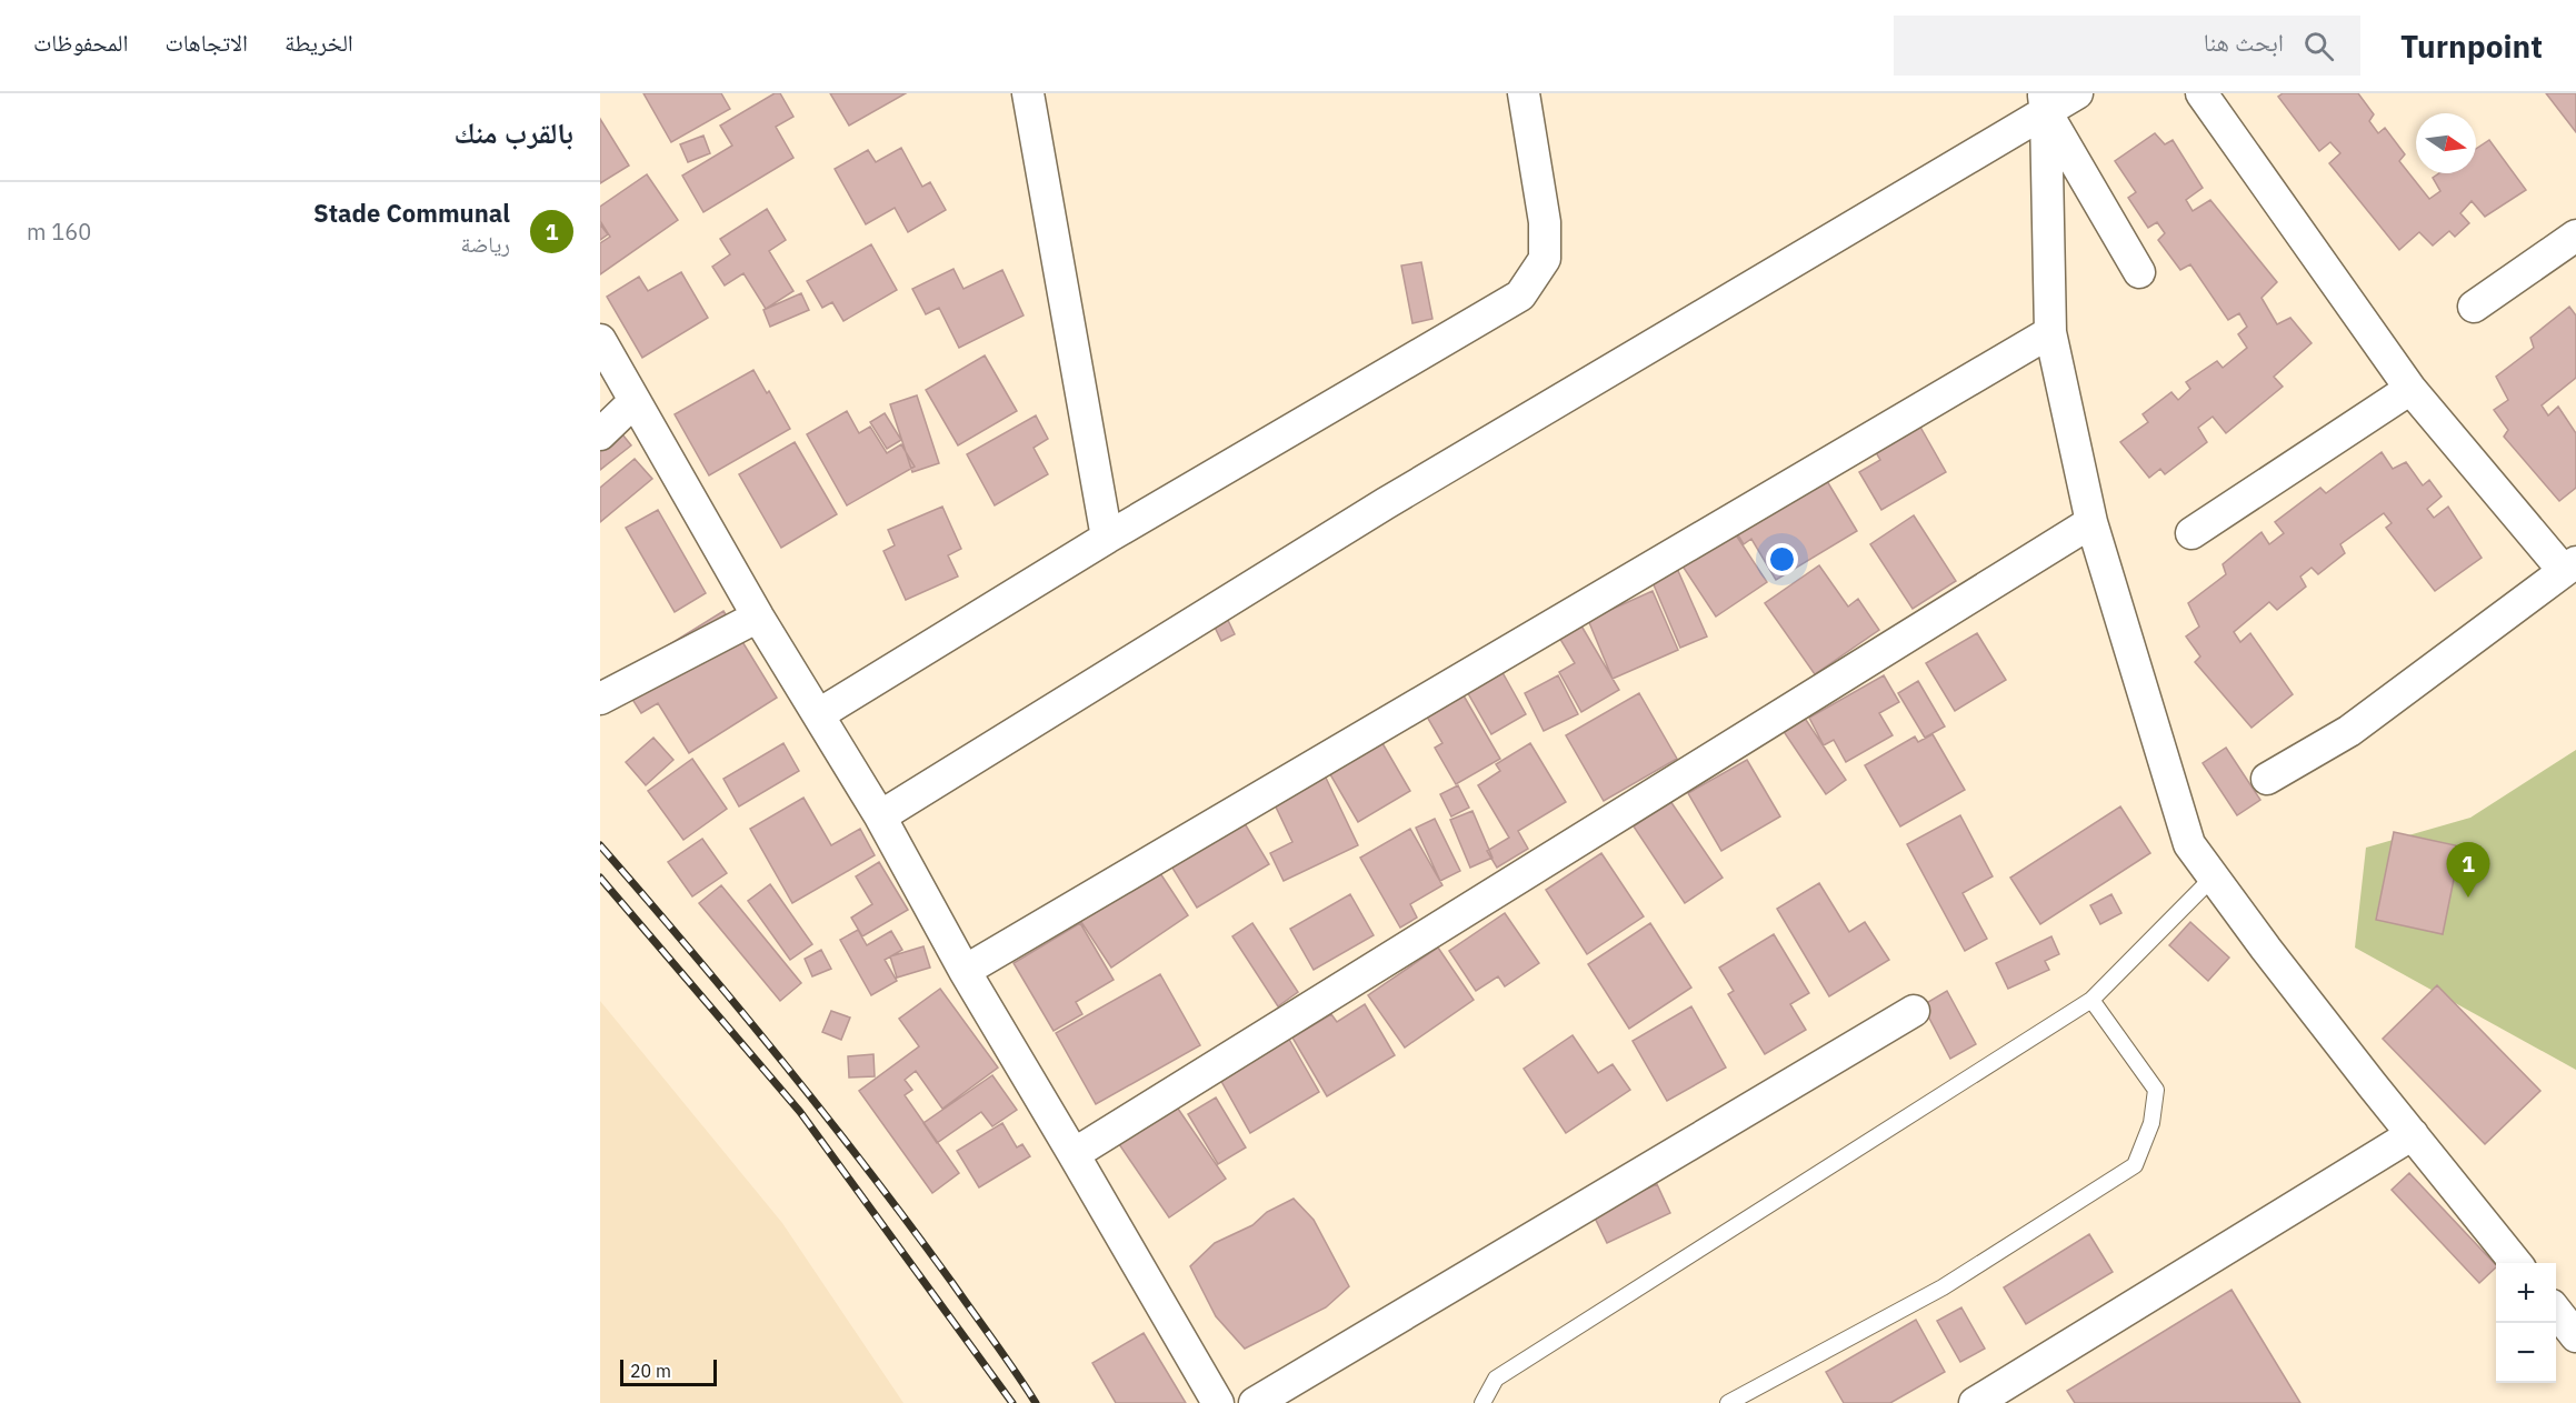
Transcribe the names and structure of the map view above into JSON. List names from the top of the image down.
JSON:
{
  "scale_bar": "20 m",
  "north": "right",
  "page": {
    "header": "Turnpoint",
    "search": "ابحث هنا",
    "nav": ["الخريطة", "الاتجاهات", "المحفوظات"],
    "heading": "بالقرب منك",
    "list": [
      {
        "mark": "1",
        "name": "Stade Communal",
        "note": "رياضة",
        "value": "160 m"
      }
    ],
    "pins": "1",
    "map_buttons": ["+", "−"],
    "scale": "20 m"
  }
}
